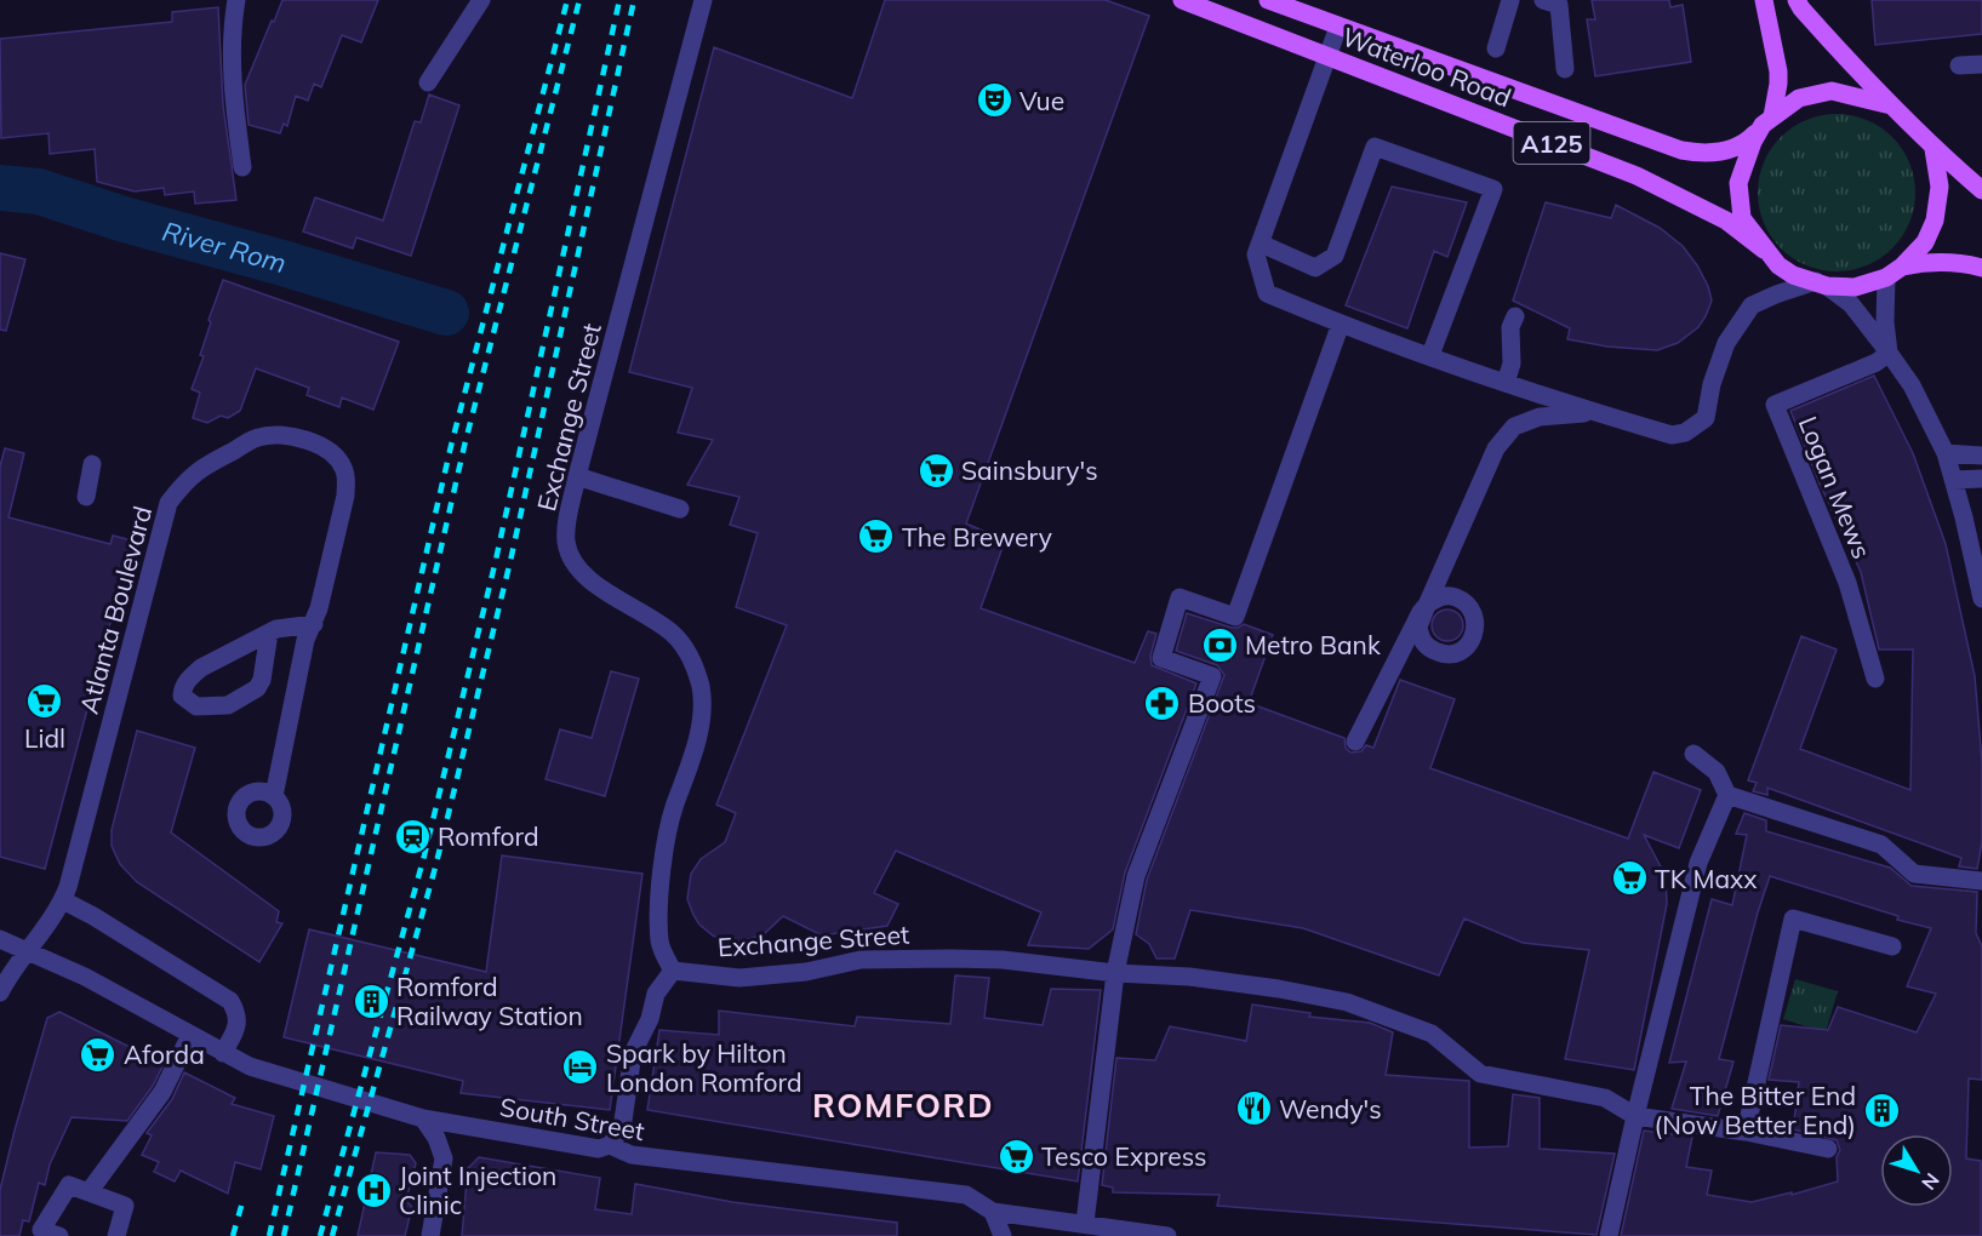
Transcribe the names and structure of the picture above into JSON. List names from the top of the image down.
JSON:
{
  "streets": {
    "main road": ["Waterloo Road", "A125"],
    "street": [
      "Exchange Street",
      "Logan Mews",
      "Atlanta Boulevard",
      "South Street"
    ]
  },
  "crossings": [
    ["Atlanta Boulevard", "South Street"]
  ],
  "districts": ["ROMFORD"],
  "water": ["River Rom"],
  "places": {
    "theatre": ["Vue"],
    "supermarket": [
      "Sainsbury's",
      "The Brewery",
      "Lidl",
      "TK Maxx",
      "Aforda",
      "Tesco Express"
    ],
    "bank": ["Metro Bank"],
    "pharmacy": ["Boots"],
    "station": ["Romford"],
    "building": ["Romford Railway Station", "The Bitter End (Now Better End)"],
    "hotel": ["Spark by Hilton London Romford"],
    "restaurant": ["Wendy's"],
    "hospital": ["Joint Injection Clinic"]
  },
  "north": "bottom right"
}
